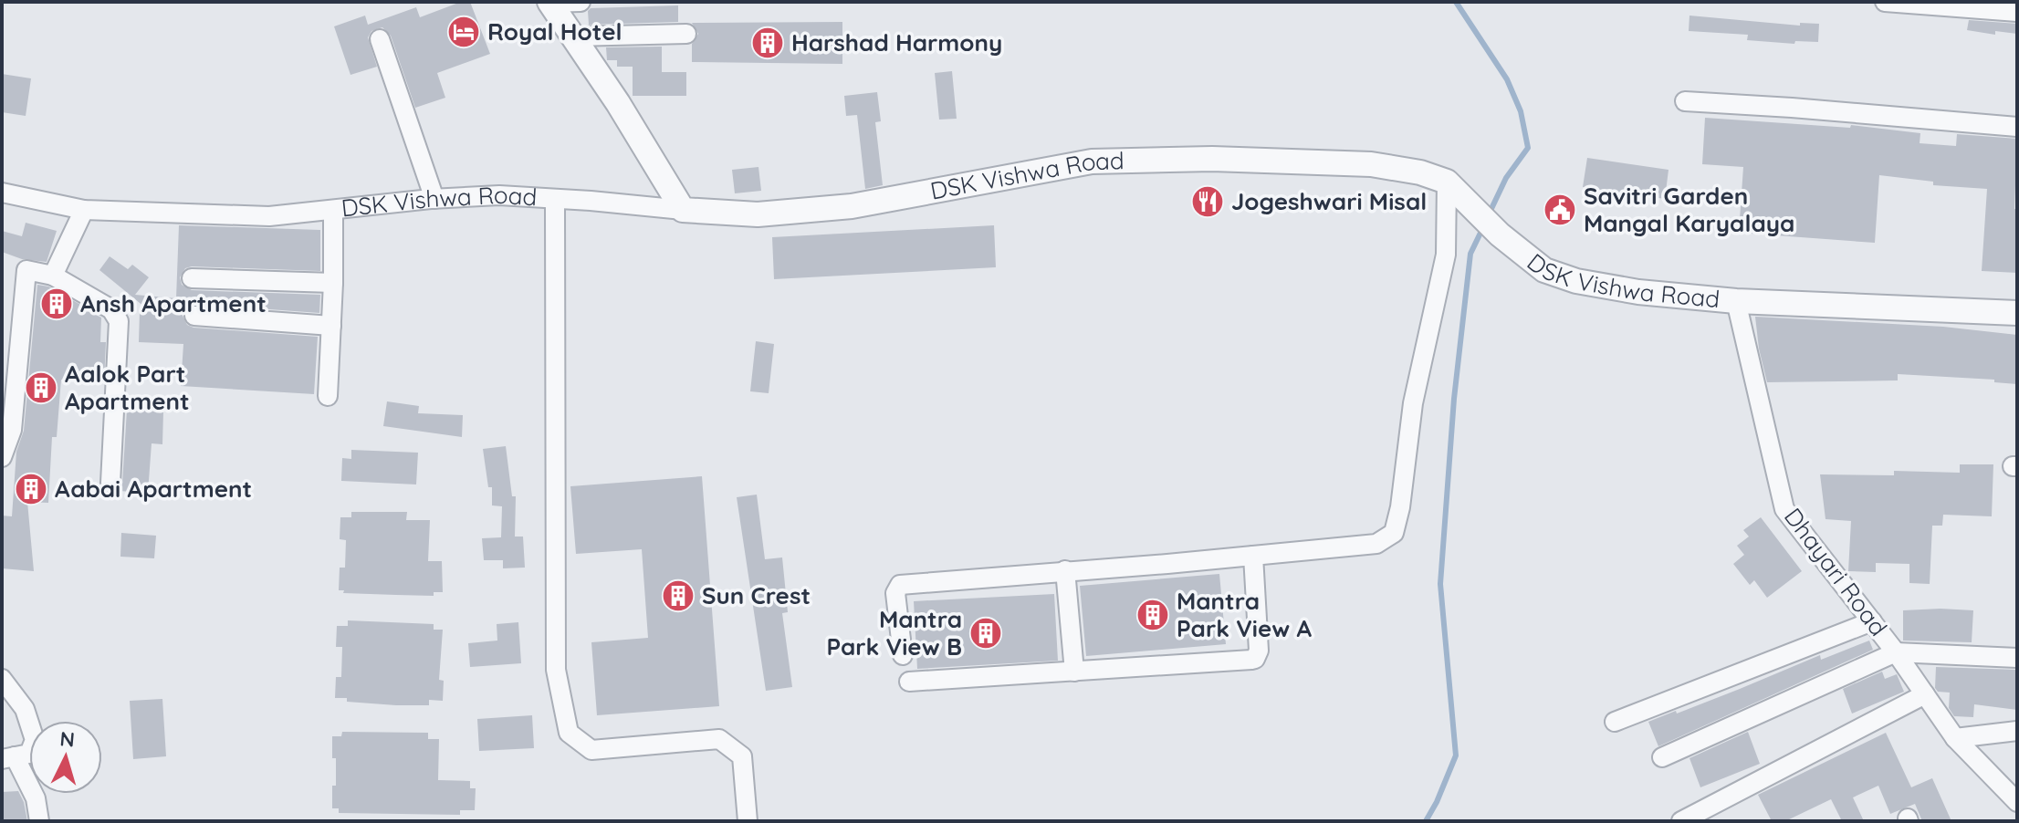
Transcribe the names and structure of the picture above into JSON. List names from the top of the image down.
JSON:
{
  "streets": {
    "street": ["DSK Vishwa Road", "Dhayari Road"]
  },
  "crossings": [
    ["DSK Vishwa Road", "Dhayari Road"]
  ],
  "places": {
    "hotel": ["Royal Hotel"],
    "building": [
      "Harshad Harmony",
      "Ansh Apartment",
      "Aalok Part Apartment",
      "Aabai Apartment",
      "Sun Crest",
      "Mantra Park View A",
      "Mantra Park View B"
    ],
    "restaurant": ["Jogeshwari Misal"],
    "public building": ["Savitri Garden Mangal Karyalaya"]
  },
  "north": "top"
}
